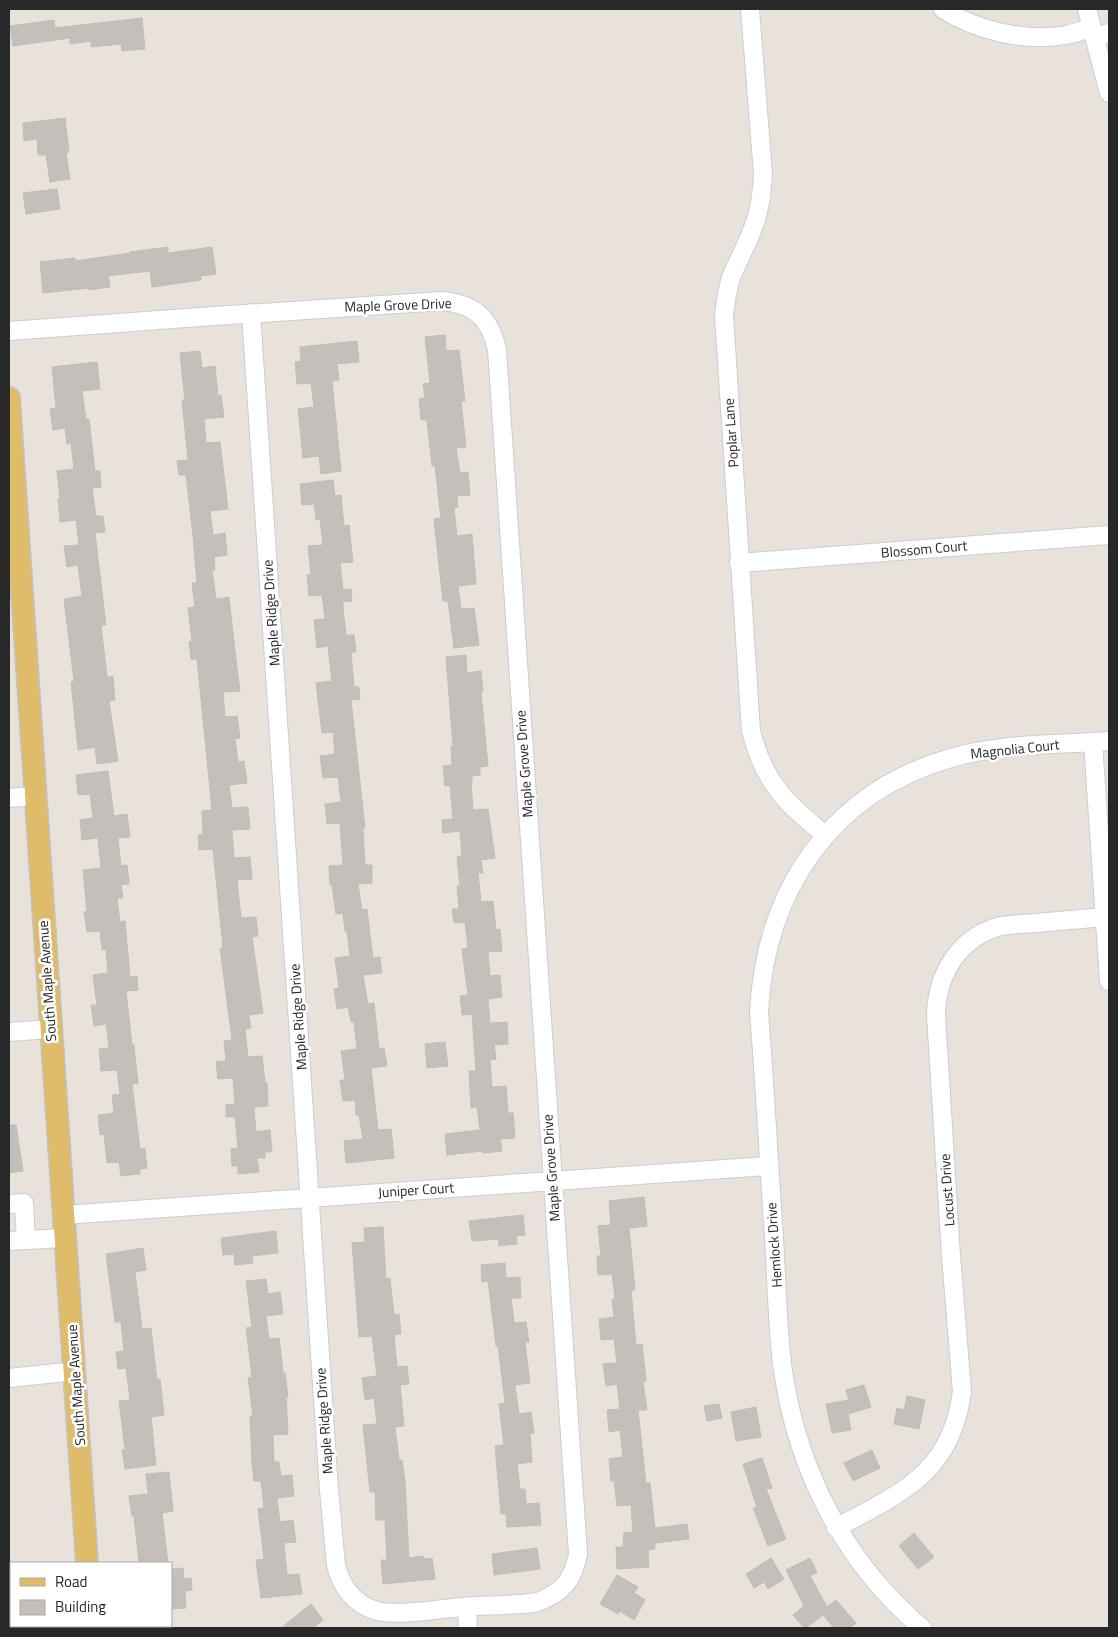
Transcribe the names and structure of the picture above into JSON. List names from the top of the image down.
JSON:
{
  "streets": {
    "main road": ["South Maple Avenue"],
    "street": [
      "Maple Grove Drive",
      "Poplar Lane",
      "Blossom Court",
      "Maple Ridge Drive",
      "Magnolia Court",
      "Juniper Court",
      "Locust Drive",
      "Hemlock Drive"
    ]
  },
  "crossings": [
    ["Maple Grove Drive", "Maple Ridge Drive"],
    ["Maple Grove Drive", "Juniper Court"],
    ["Poplar Lane", "Blossom Court"],
    ["Poplar Lane", "Magnolia Court"],
    ["Poplar Lane", "Hemlock Drive"],
    ["Maple Ridge Drive", "Juniper Court"],
    ["Magnolia Court", "Hemlock Drive"],
    ["South Maple Avenue", "Juniper Court"],
    ["Juniper Court", "Hemlock Drive"],
    ["Locust Drive", "Hemlock Drive"]
  ],
  "legend": ["Road", "Building"]
}
